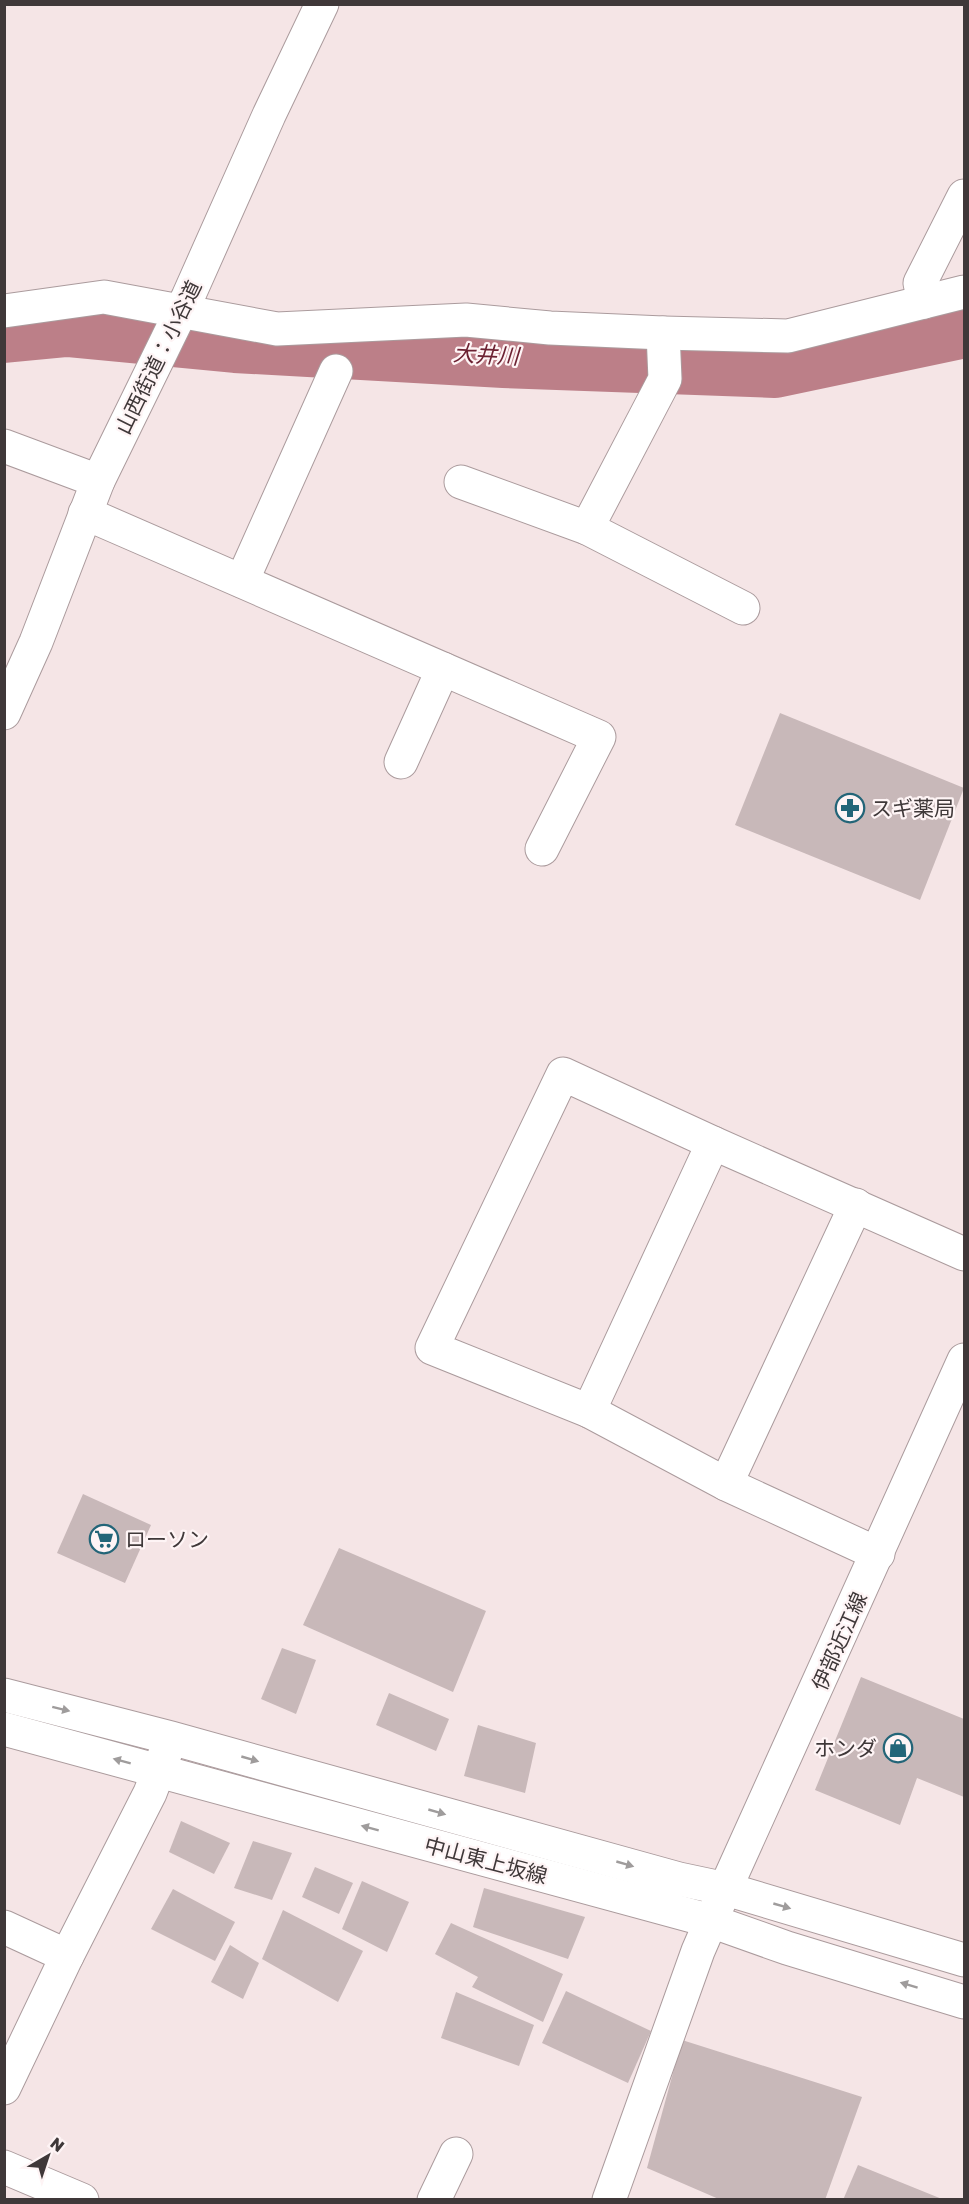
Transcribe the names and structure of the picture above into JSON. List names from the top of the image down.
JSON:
{
  "streets": {
    "street": ["山西街道：小谷道", "伊部近江線", "中山東上坂線"]
  },
  "crossings": [
    ["伊部近江線", "中山東上坂線"]
  ],
  "water": ["大井川"],
  "places": {
    "pharmacy": ["スギ薬局"],
    "supermarket": ["ローソン"],
    "shop": ["ホンダ"]
  },
  "north": "top right"
}
